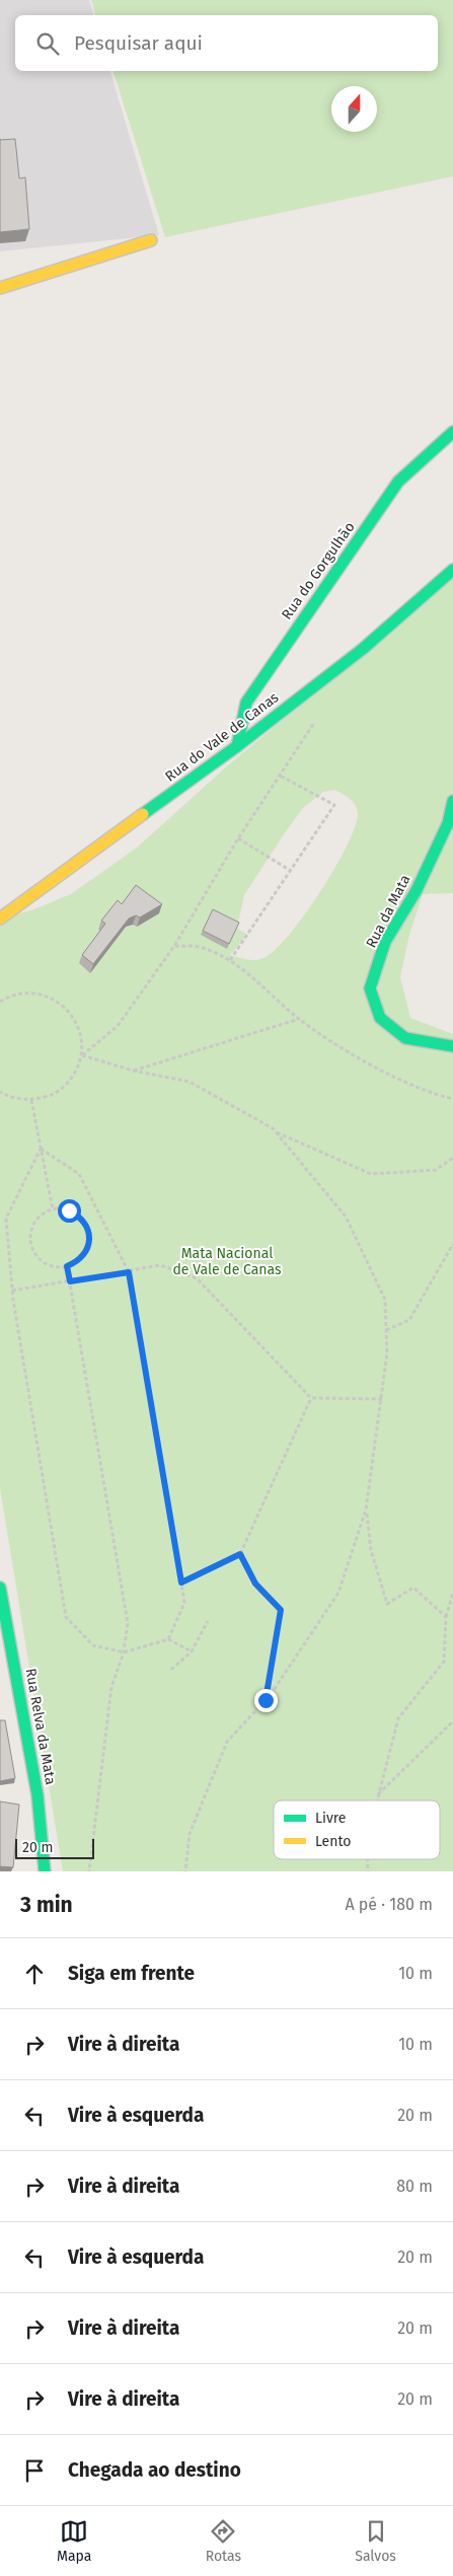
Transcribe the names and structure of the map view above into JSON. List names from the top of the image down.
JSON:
{
  "streets": {
    "street": [
      "Rua do Gorgulhão",
      "Rua do Vale de Canas",
      "Rua da Mata",
      "Rua Relva da Mata"
    ]
  },
  "crossings": [
    ["Rua do Gorgulhão", "Rua do Vale de Canas"]
  ],
  "parks": ["Mata Nacional de Vale de Canas"],
  "legend": ["Livre", "Lento"],
  "scale_bar": "20 m",
  "north": "top",
  "page": {
    "search": "Pesquisar aqui",
    "scale": "20 m",
    "heading": ["3 min", "A pé · 180 m"],
    "list": [
      ["Siga em frente", "10 m"],
      ["Vire à direita", "10 m"],
      ["Vire à esquerda", "20 m"],
      ["Vire à direita", "80 m"],
      ["Vire à esquerda", "20 m"],
      ["Vire à direita", "20 m"],
      ["Vire à direita", "20 m"],
      "Chegada ao destino"
    ],
    "nav": ["Mapa", "Rotas", "Salvos"]
  }
}
